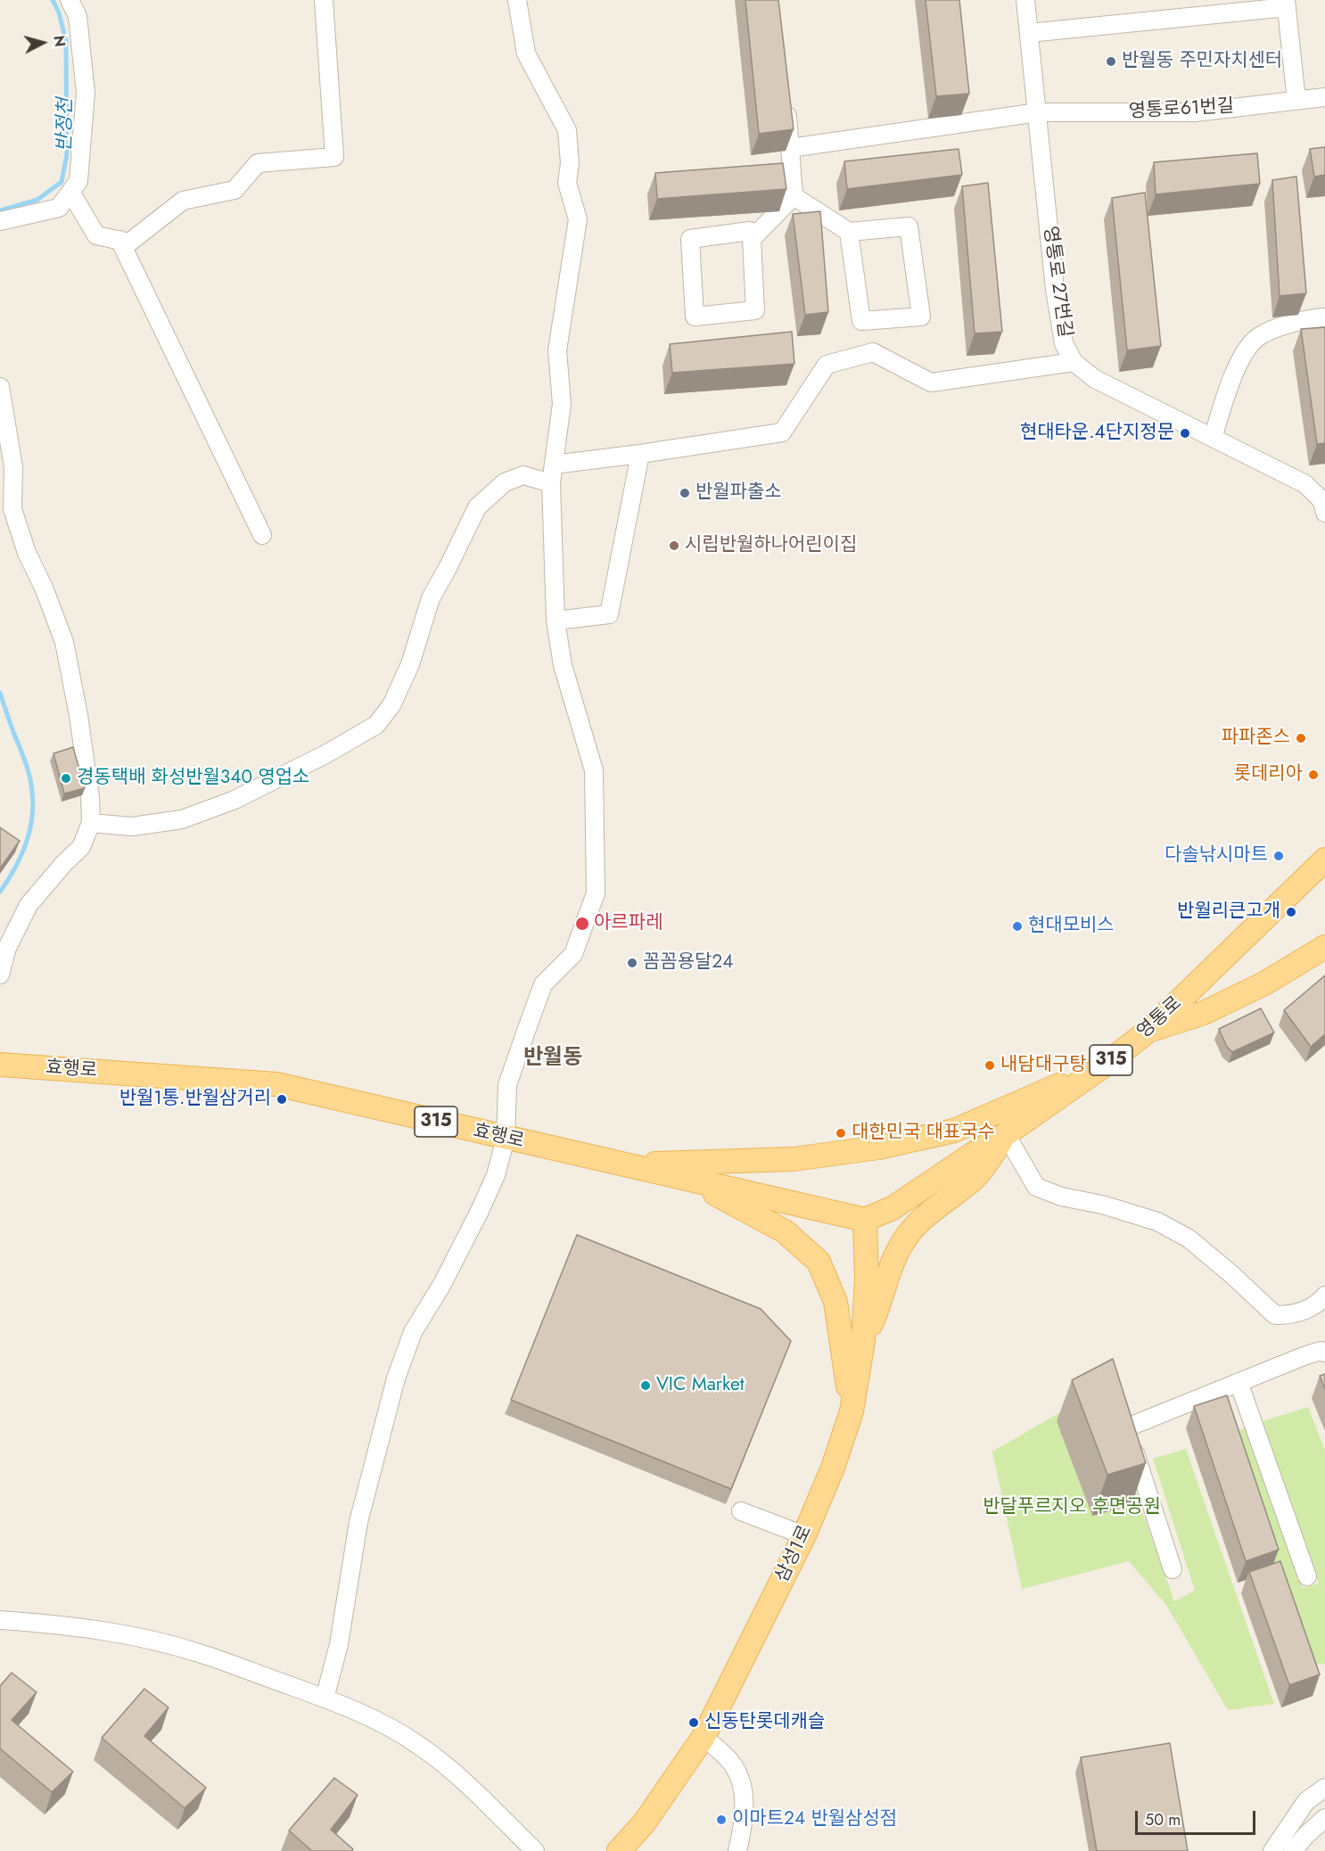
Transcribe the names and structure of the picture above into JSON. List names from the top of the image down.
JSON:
{
  "streets": {
    "main road": [
      "영통로",
      "315",
      "효행로",
      "삼성1로"
    ],
    "street": ["영통로61번길", "영통로 27번길"]
  },
  "crossings": [
    ["영통로61번길", "영통로 27번길"],
    ["영통로", "315"],
    ["영통로", "효행로"],
    ["영통로", "삼성1로"],
    ["315", "효행로"],
    ["효행로", "삼성1로"]
  ],
  "districts": ["반월동"],
  "water": ["반정천"],
  "parks": ["반달푸르지오 후면공원"],
  "places": [
    "반월동 주민자치센터",
    "현대타운.4단지정문",
    "반월파출소",
    "시립반월하나어린이집",
    "파파존스",
    "롯데리아",
    "경동택배 화성반월340 영업소",
    "다솔낚시마트",
    "반월리큰고개",
    "아르파레",
    "현대모비스",
    "꼼꼼용달24",
    "내담대구탕",
    "반월1통.반월삼거리",
    "대한민국 대표국수",
    "VIC Market",
    "신동탄롯데캐슬",
    "이마트24 반월삼성점"
  ],
  "scale_bar": "50 m",
  "north": "right"
}
